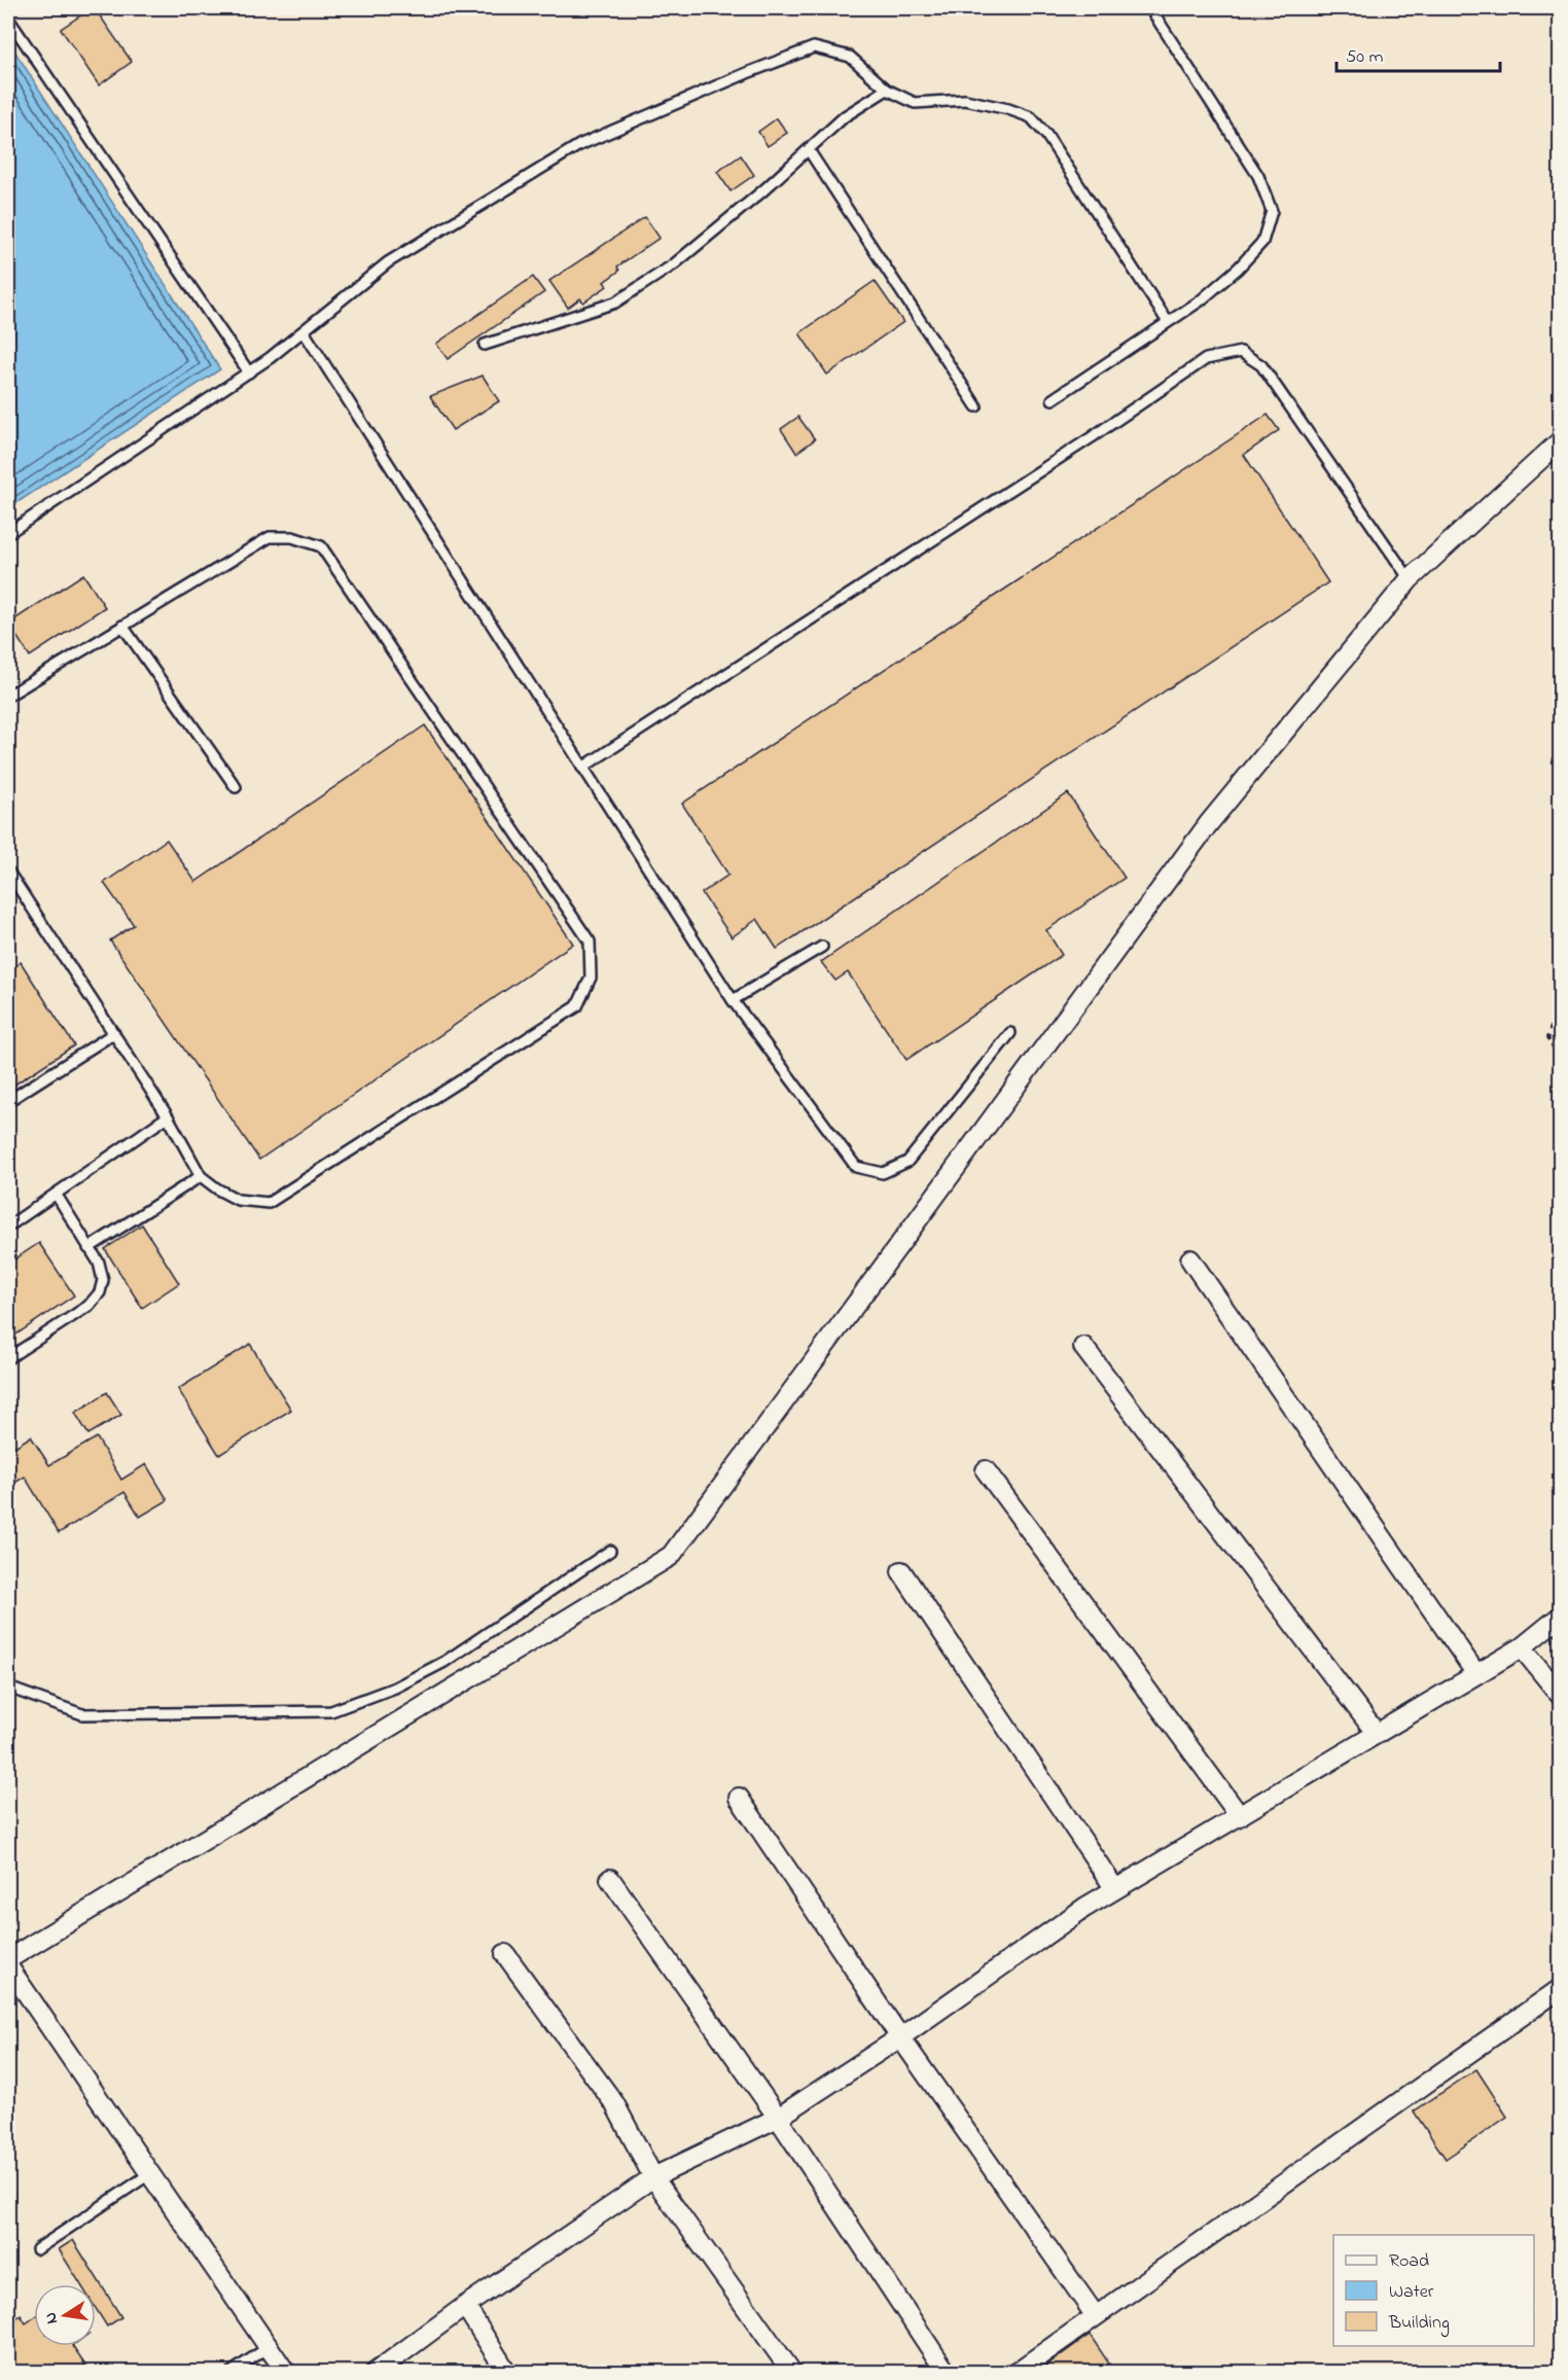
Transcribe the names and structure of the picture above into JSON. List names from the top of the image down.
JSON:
{
  "legend": ["Road", "Water", "Building"],
  "scale_bar": "50 m",
  "north": "left"
}
